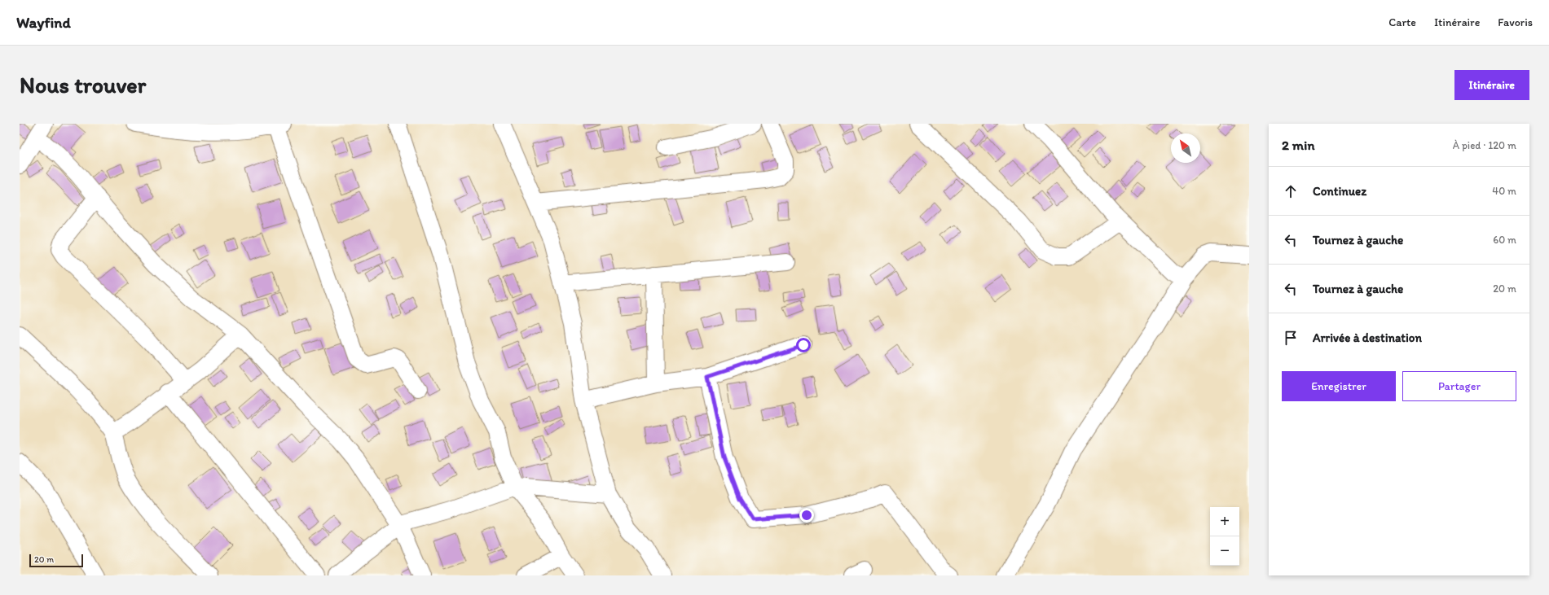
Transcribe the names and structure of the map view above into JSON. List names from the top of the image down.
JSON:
{
  "scale_bar": "20 m",
  "north": "top left",
  "page": {
    "header": "Wayfind",
    "nav": ["Carte", "Itinéraire", "Favoris"],
    "buttons": [
      "Itinéraire",
      ["Enregistrer", "Partager"]
    ],
    "title": "Nous trouver",
    "heading": ["2 min", "À pied · 120 m"],
    "list": [
      ["Continuez", "40 m"],
      ["Tournez à gauche", "60 m"],
      ["Tournez à gauche", "20 m"],
      "Arrivée à destination"
    ],
    "map_buttons": ["+", "−"],
    "scale": "20 m"
  }
}
